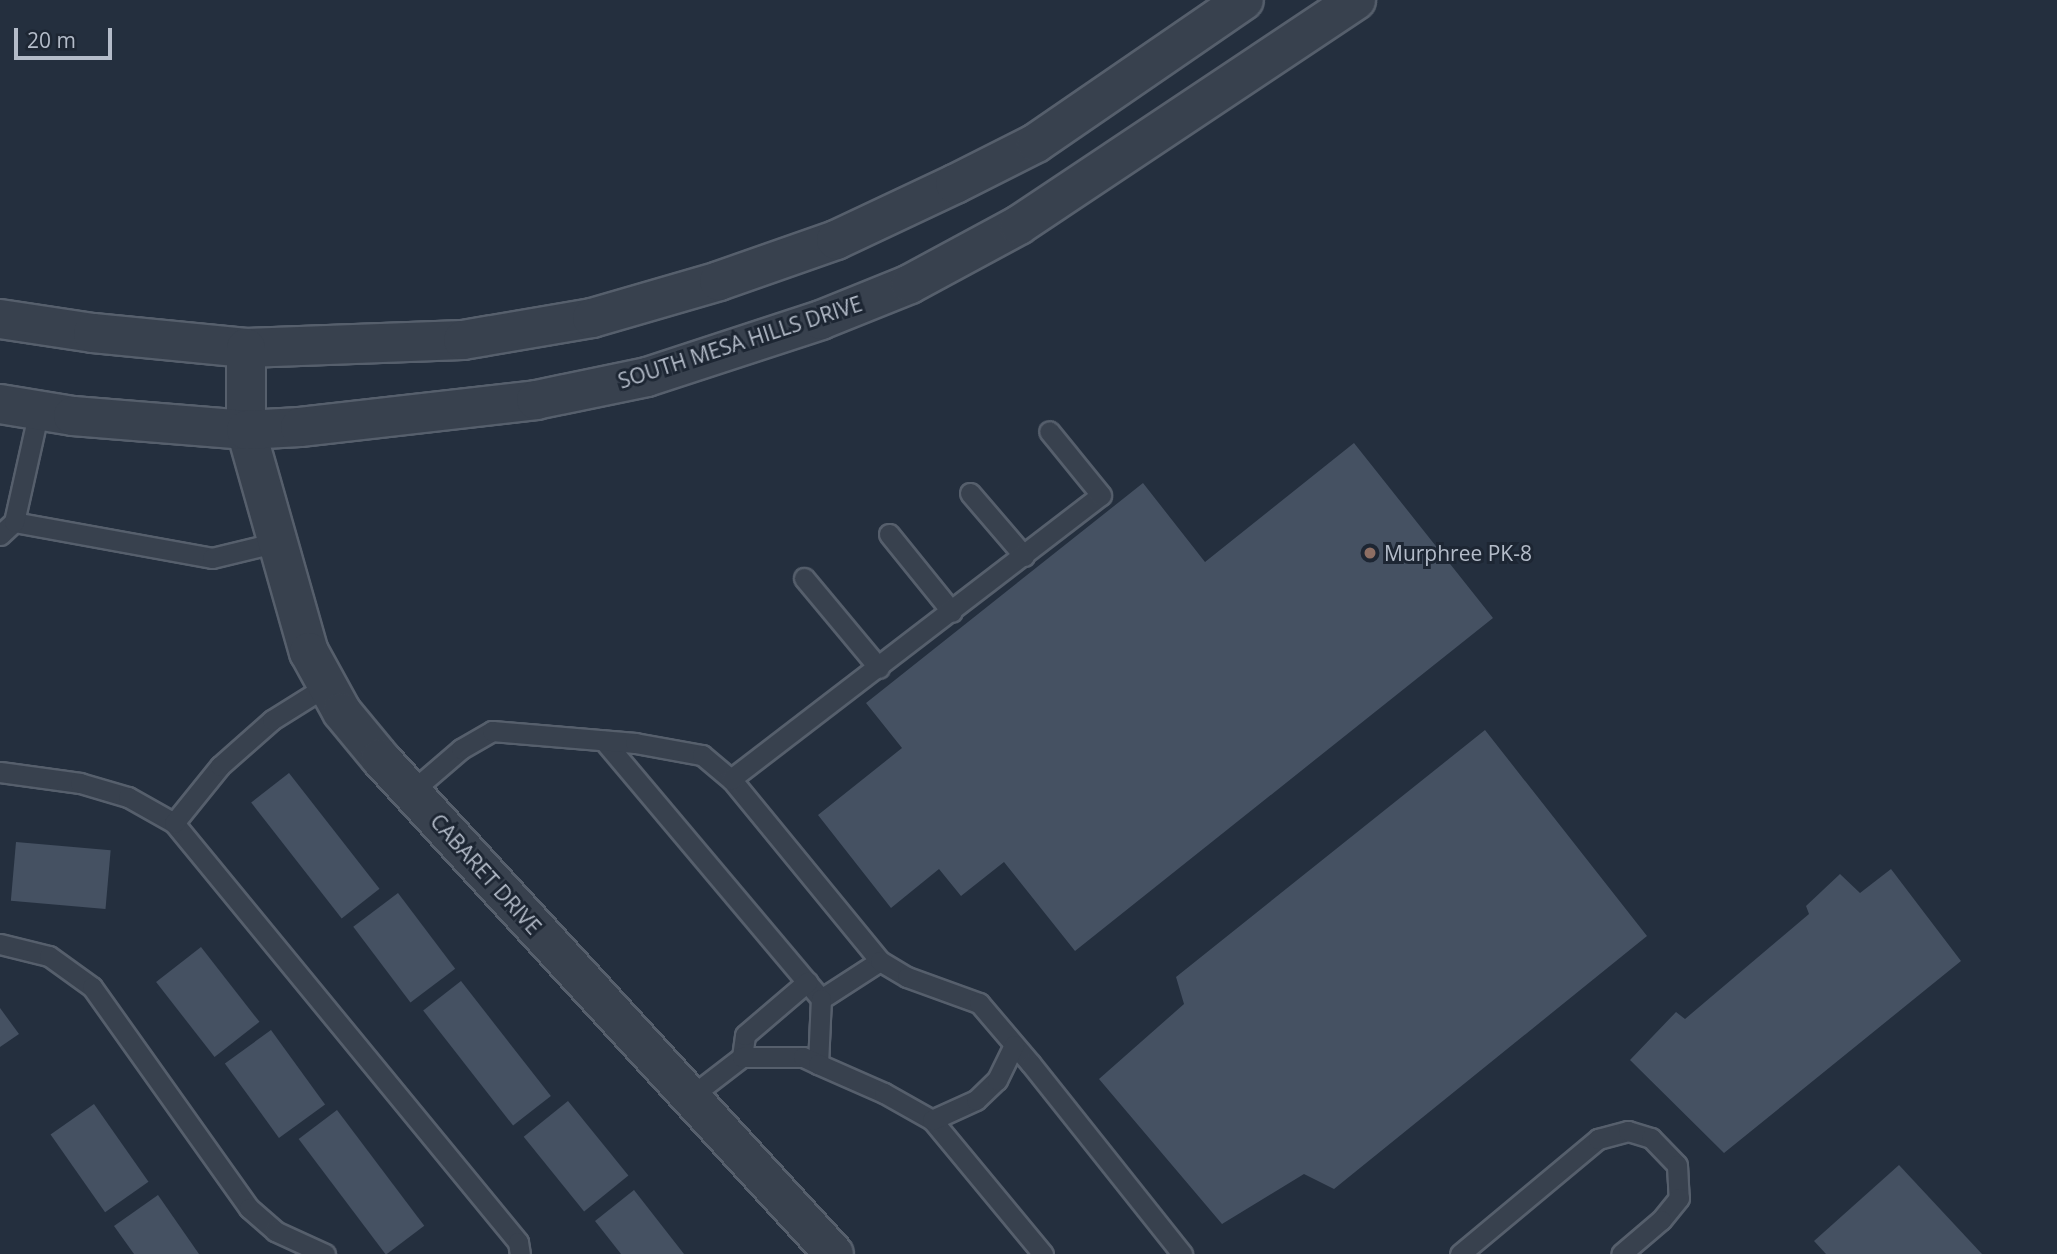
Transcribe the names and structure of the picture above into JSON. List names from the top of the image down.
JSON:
{
  "streets": {
    "street": ["SOUTH MESA HILLS DRIVE", "CABARET DRIVE"]
  },
  "crossings": [
    ["SOUTH MESA HILLS DRIVE", "CABARET DRIVE"]
  ],
  "places": ["Murphree PK-8"],
  "scale_bar": "20 m"
}
